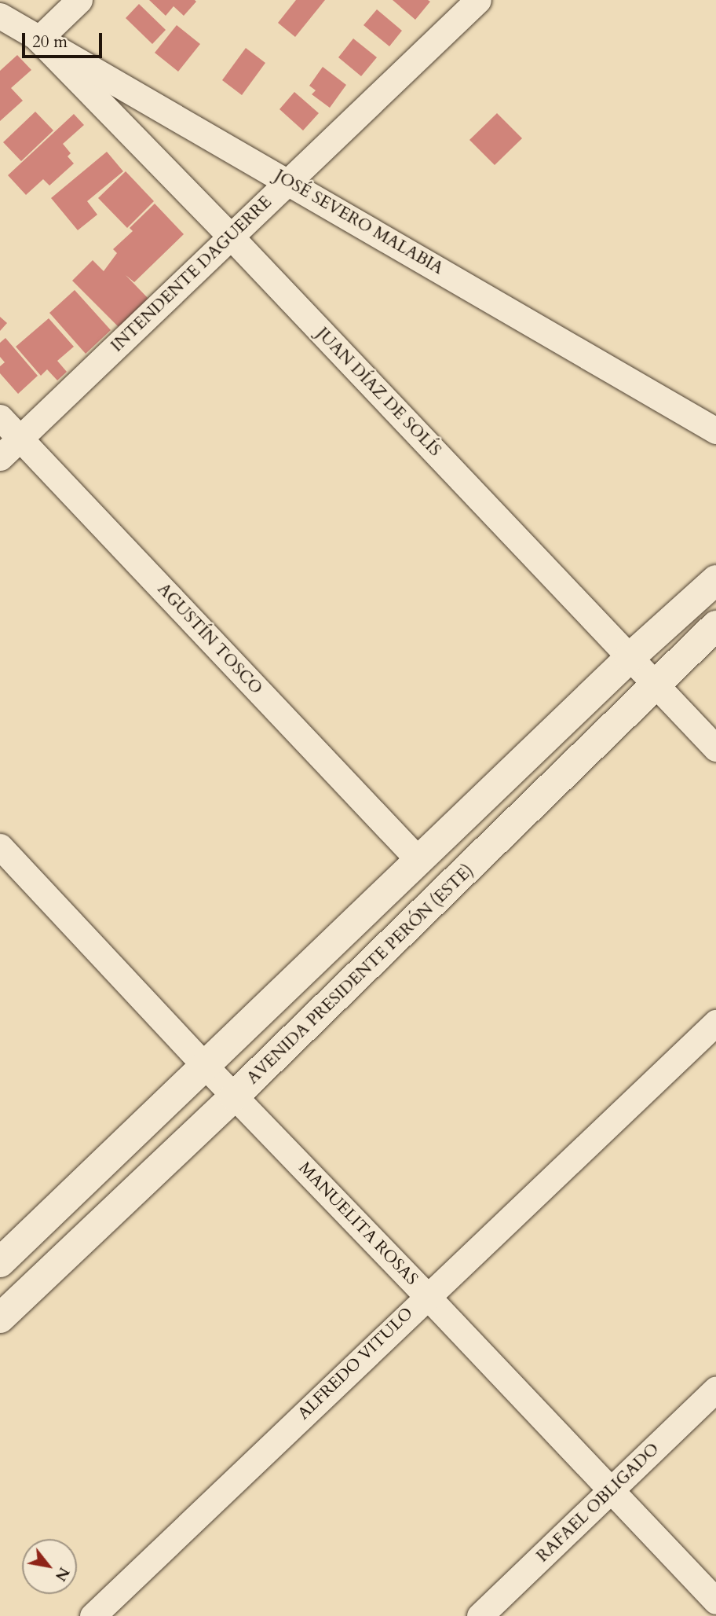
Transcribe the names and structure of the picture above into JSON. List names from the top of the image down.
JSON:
{
  "streets": {
    "main road": ["AVENIDA PRESIDENTE PERÓN (ESTE)"],
    "street": [
      "JOSÉ SEVERO MALABIA",
      "INTENDENTE DAGUERRE",
      "JUAN DÍAZ DE SOLÍS",
      "AGUSTÍN TOSCO",
      "MANUELITA ROSAS",
      "ALFREDO VITULO",
      "RAFAEL OBLIGADO"
    ]
  },
  "crossings": [
    ["JOSÉ SEVERO MALABIA", "INTENDENTE DAGUERRE"],
    ["JOSÉ SEVERO MALABIA", "JUAN DÍAZ DE SOLÍS"],
    ["INTENDENTE DAGUERRE", "JUAN DÍAZ DE SOLÍS"],
    ["INTENDENTE DAGUERRE", "AGUSTÍN TOSCO"],
    ["JUAN DÍAZ DE SOLÍS", "AVENIDA PRESIDENTE PERÓN (ESTE)"],
    ["AVENIDA PRESIDENTE PERÓN (ESTE)", "MANUELITA ROSAS"],
    ["MANUELITA ROSAS", "ALFREDO VITULO"],
    ["MANUELITA ROSAS", "RAFAEL OBLIGADO"]
  ],
  "scale_bar": "20 m",
  "north": "bottom right"
}
